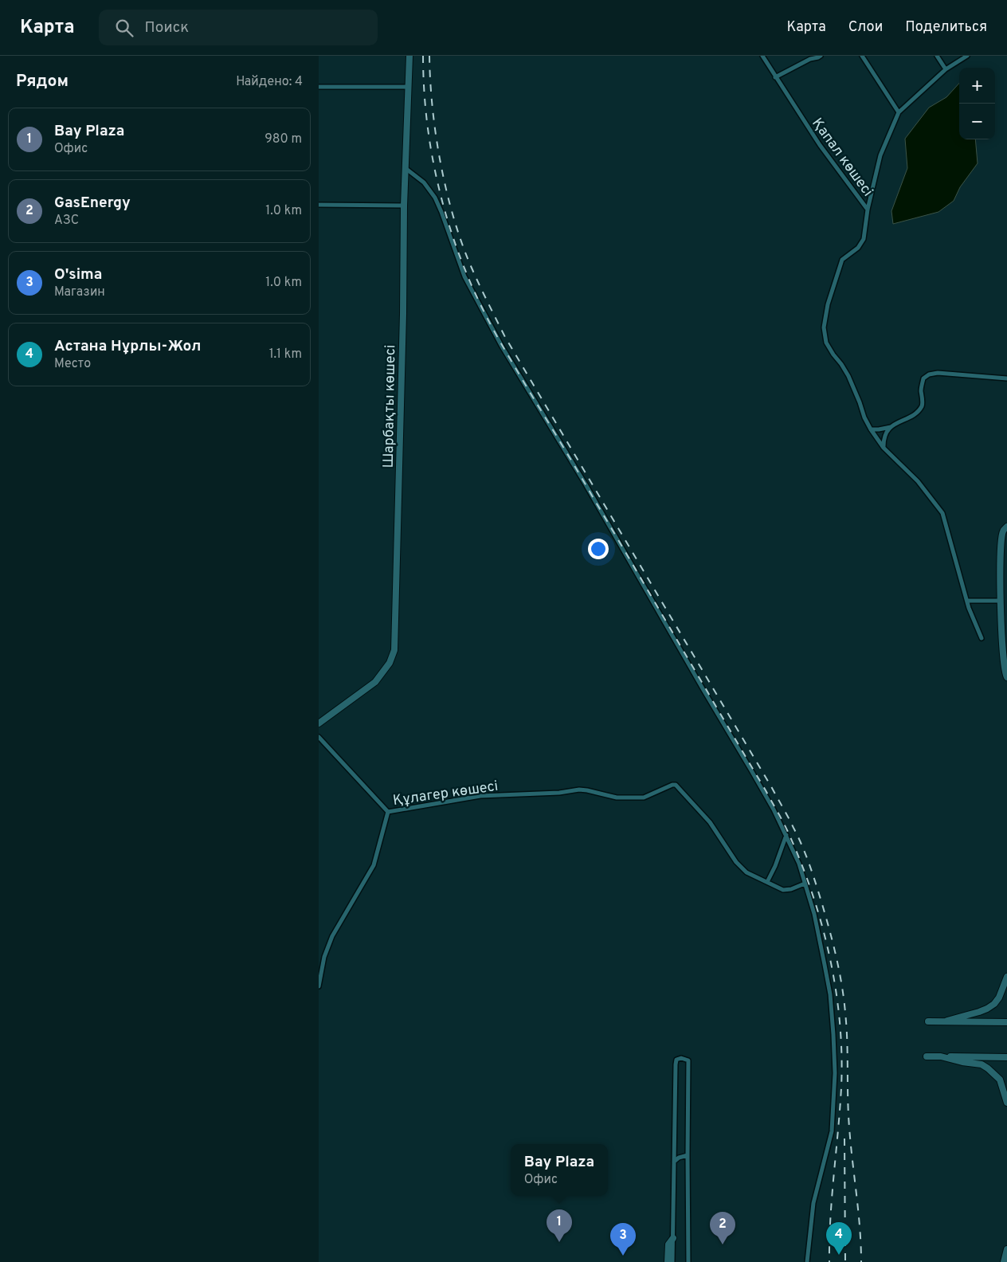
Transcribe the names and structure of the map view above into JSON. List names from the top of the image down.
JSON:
{
  "streets": {
    "street": ["Қапал көшесі", "Шарбақты көшесі", "Құлагер көшесі"]
  },
  "page": {
    "header": "Карта",
    "search": "Поиск",
    "nav": ["Карта", "Слои", "Поделиться"],
    "heading": ["Рядом", "Найдено: 4"],
    "map_buttons": ["+", "−"],
    "list": [
      {
        "mark": "1",
        "name": "Bay Plaza",
        "note": "Офис",
        "value": "980 m"
      },
      {
        "mark": "2",
        "name": "GasEnergy",
        "note": "АЗС",
        "value": "1.0 km"
      },
      {
        "mark": "3",
        "name": "O'sima",
        "note": "Магазин",
        "value": "1.0 km"
      },
      {
        "mark": "4",
        "name": "Астана Нұрлы-Жол",
        "note": "Место",
        "value": "1.1 km"
      }
    ],
    "popup": ["Bay Plaza", "Офис"],
    "pins": [
      "1",
      "2",
      "4",
      "3"
    ]
  }
}
